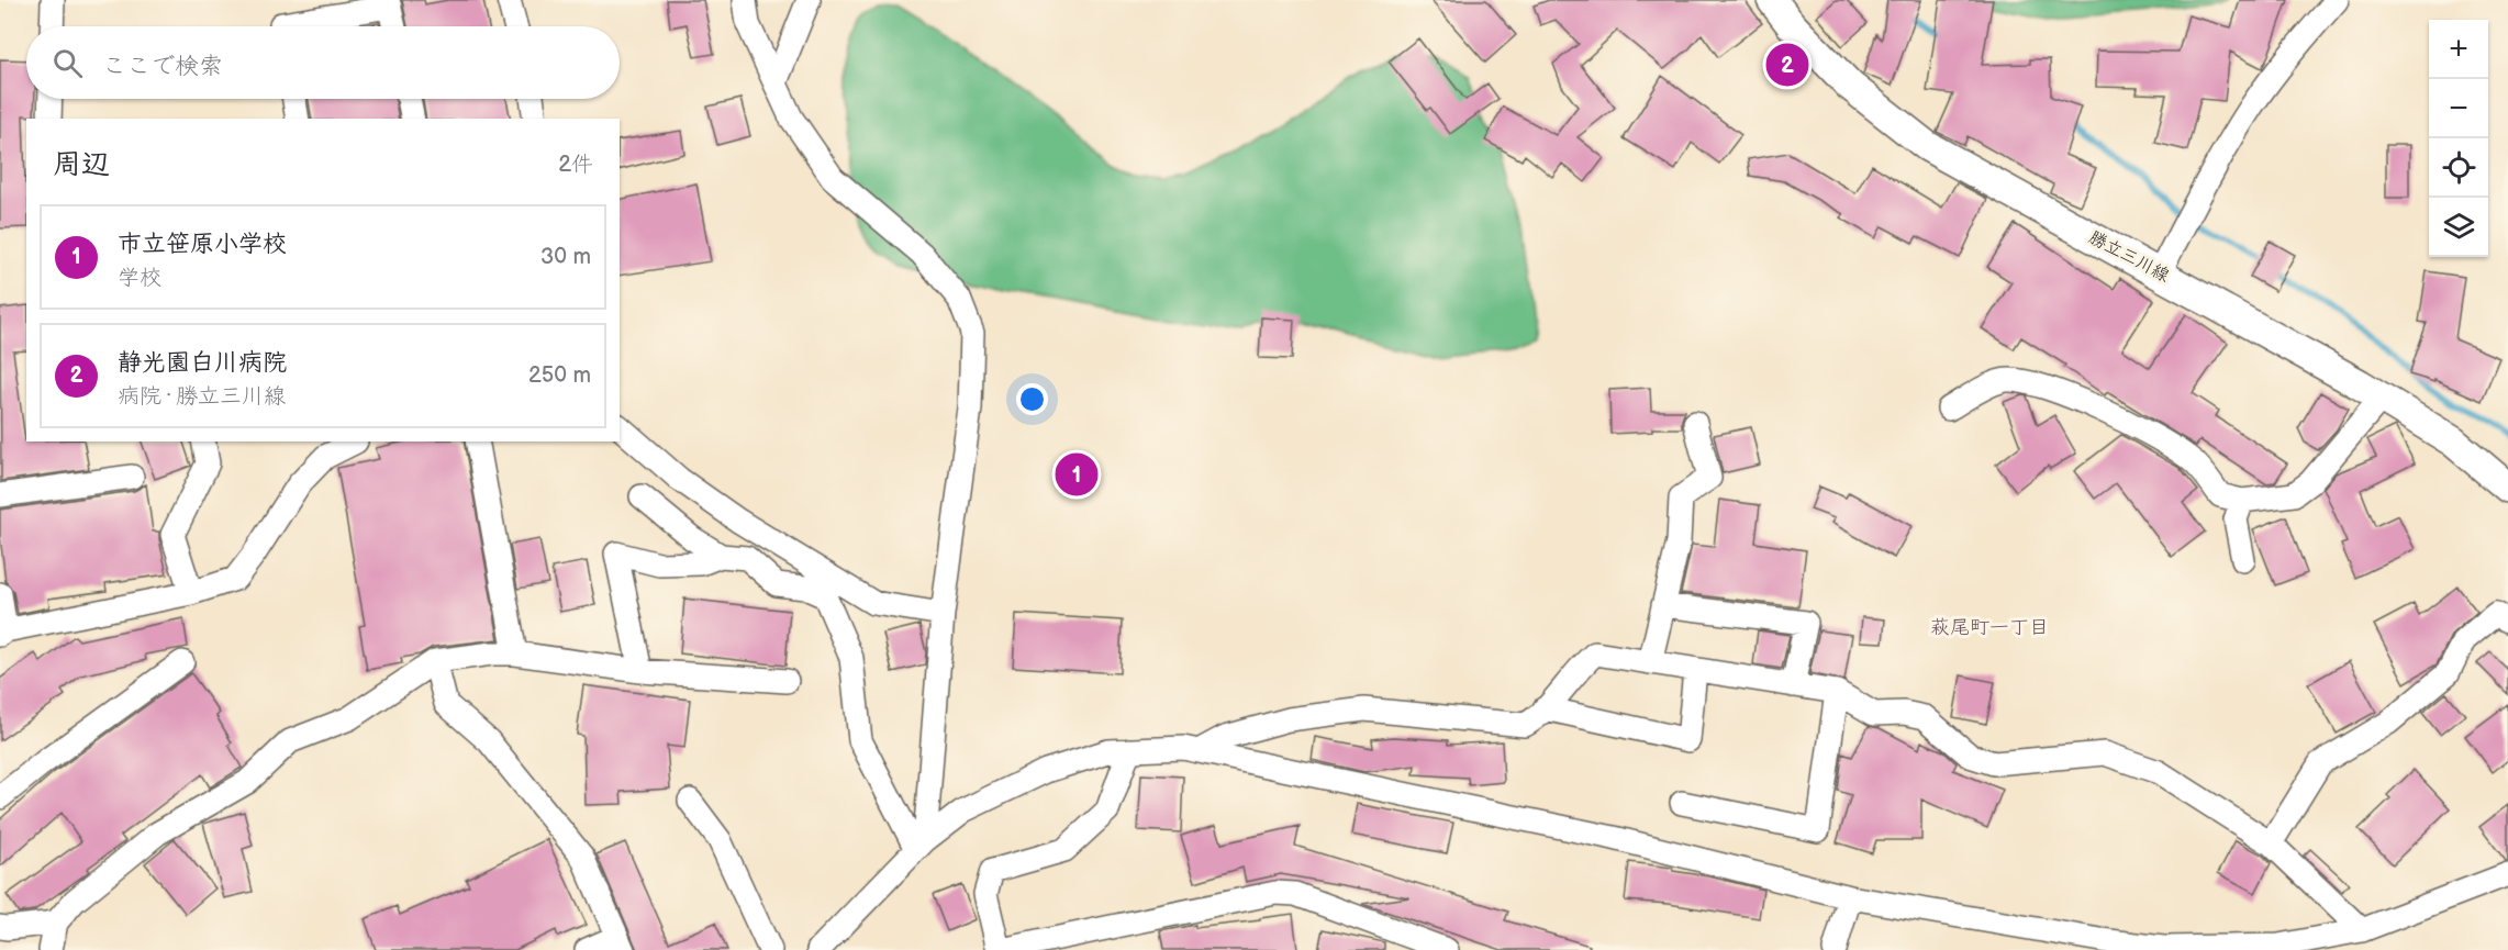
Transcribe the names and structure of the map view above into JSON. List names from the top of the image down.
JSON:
{
  "streets": {
    "main road": ["勝立三川線"]
  },
  "districts": ["萩尾町一丁目"],
  "page": {
    "map_buttons": ["+", "−"],
    "search": "ここで検索",
    "pins": ["2", "1"],
    "heading": ["周辺", "2件"],
    "list": [
      {
        "mark": "1",
        "name": "市立笹原小学校",
        "note": "学校",
        "value": "30 m"
      },
      {
        "mark": "2",
        "name": "静光園白川病院",
        "note": "病院 · 勝立三川線",
        "value": "250 m"
      }
    ]
  }
}
